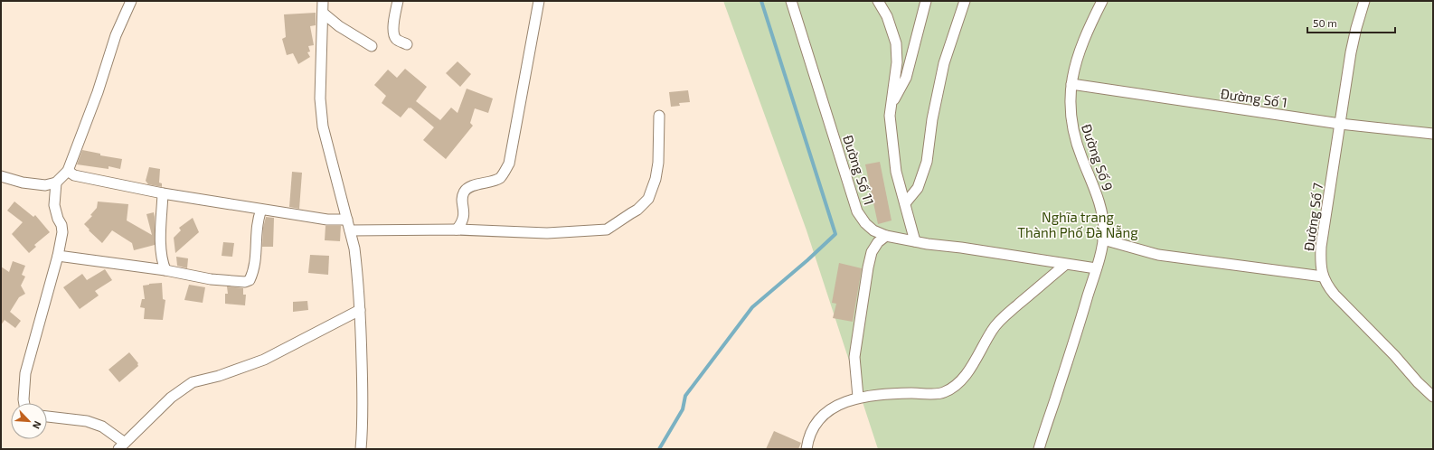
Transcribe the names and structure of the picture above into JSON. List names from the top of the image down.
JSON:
{
  "streets": {
    "street": [
      "Đường Số 1",
      "Đường Số 9",
      "Đường Số 11",
      "Đường Số 7"
    ]
  },
  "crossings": [
    ["Đường Số 1", "Đường Số 9"],
    ["Đường Số 1", "Đường Số 7"],
    ["Đường Số 9", "Đường Số 11"]
  ],
  "parks": ["Nghĩa trang Thành Phố Đà Nẵng"],
  "scale_bar": "50 m",
  "north": "bottom right"
}
